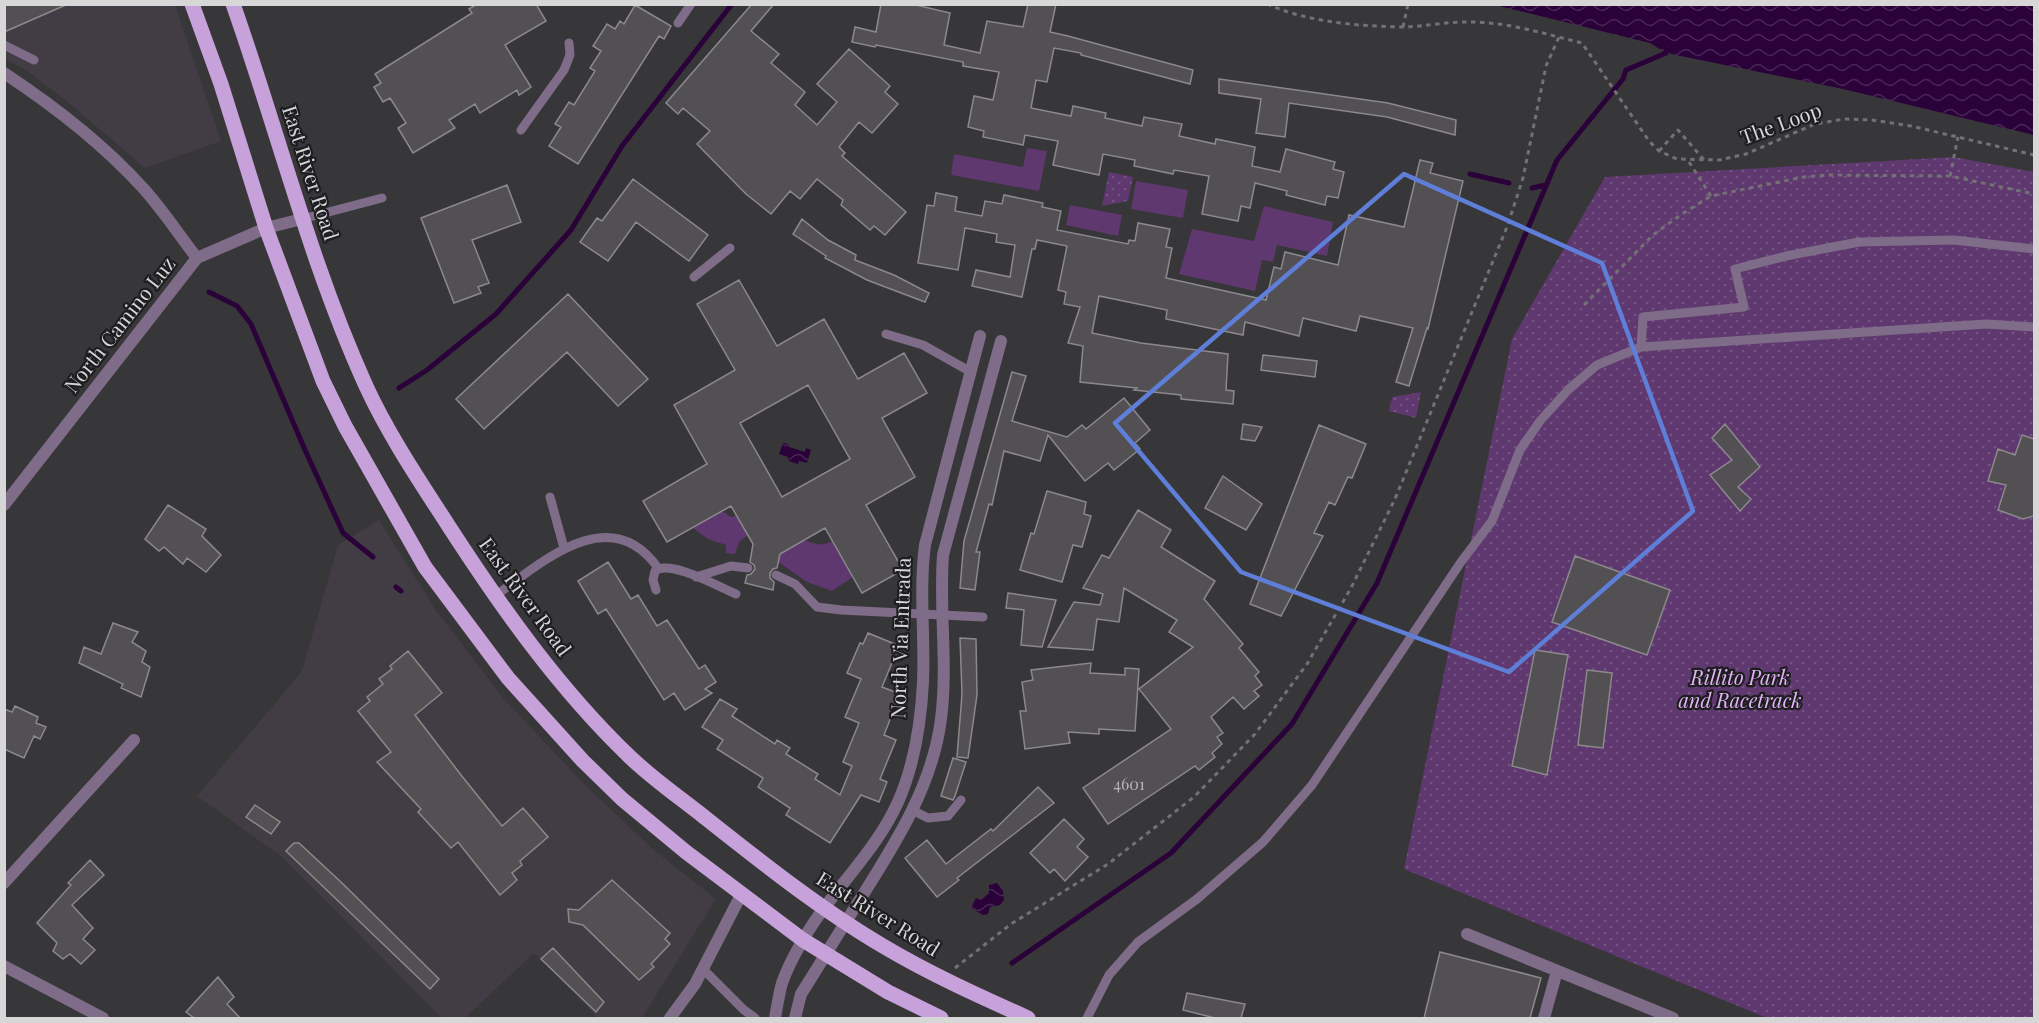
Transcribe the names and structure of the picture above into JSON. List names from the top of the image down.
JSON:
{
  "streets": {
    "main road": ["East River Road"],
    "street": ["North Camino Luz", "North Via Entrada"],
    "path": ["The Loop"]
  },
  "crossings": [
    ["East River Road", "North Camino Luz"],
    ["East River Road", "North Via Entrada"]
  ],
  "parks": ["Rillito Park and Racetrack"],
  "house_numbers": ["4601"]
}
